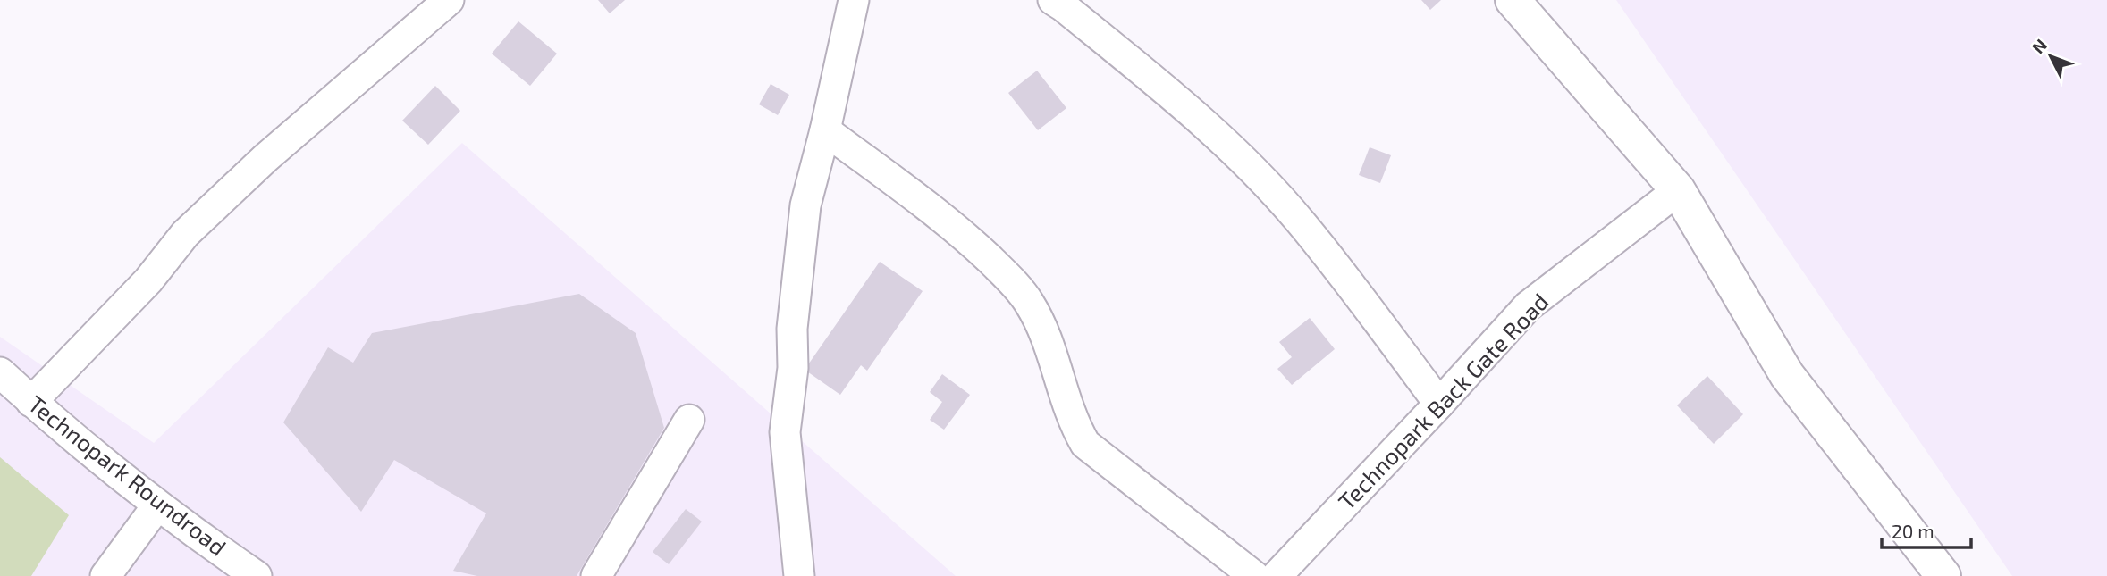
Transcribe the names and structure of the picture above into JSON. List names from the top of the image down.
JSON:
{
  "streets": {
    "street": ["Technopark Back Gate Road", "Technopark Roundroad"]
  },
  "scale_bar": "20 m",
  "north": "top left"
}
